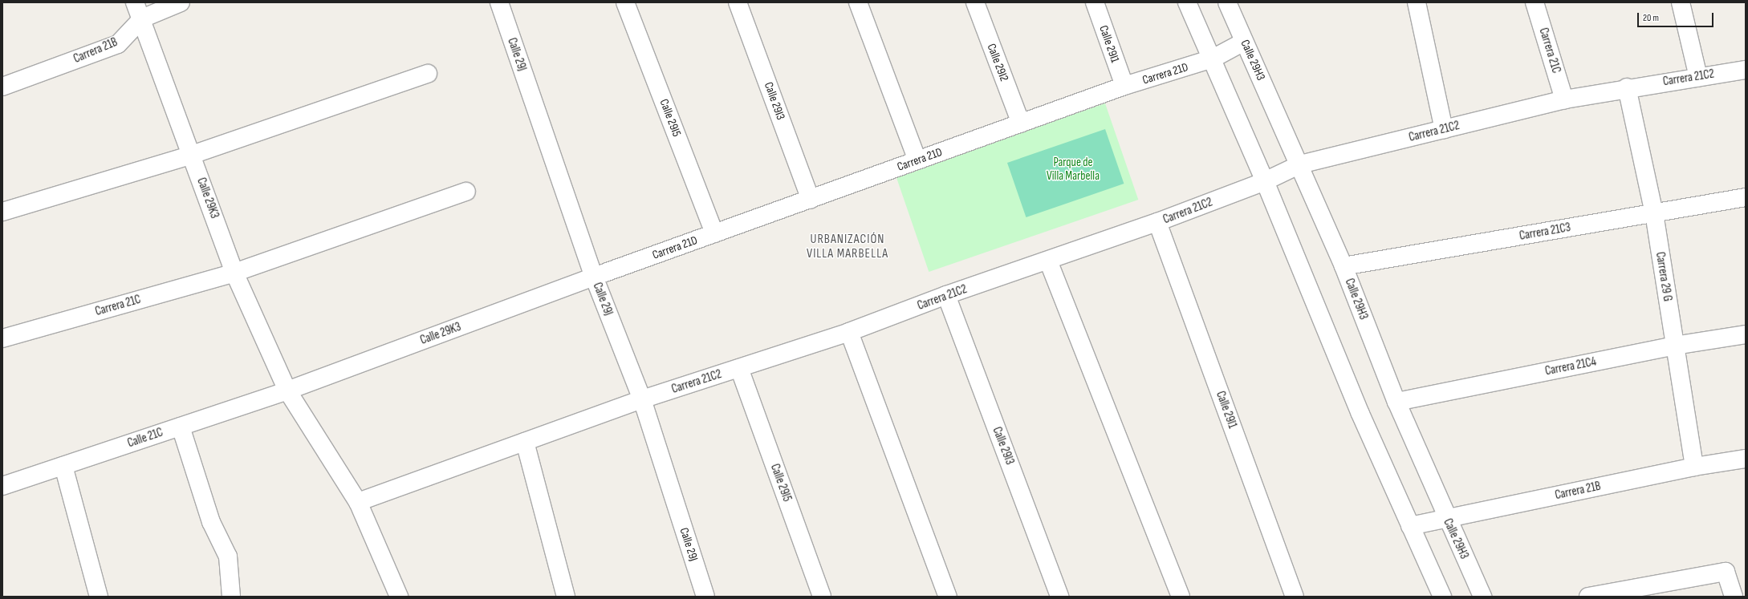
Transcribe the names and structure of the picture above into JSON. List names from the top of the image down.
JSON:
{
  "streets": {
    "street": [
      "Calle 29I1",
      "Carrera 21B",
      "Carrera 21C",
      "Calle 29J",
      "Calle 29H3",
      "Calle 29I2",
      "Carrera 21D",
      "Carrera 21C2",
      "Calle 29I3",
      "Calle 29I5",
      "Calle 29K3",
      "Carrera 21C3",
      "Carrera 29 G",
      "Carrera 21C4",
      "Calle 21C"
    ]
  },
  "crossings": [
    ["Calle 29I1", "Carrera 21D"],
    ["Calle 29I1", "Carrera 21C2"],
    ["Carrera 21B", "Calle 29H3"],
    ["Carrera 21B", "Calle 29K3"],
    ["Carrera 21B", "Carrera 29 G"],
    ["Carrera 21C", "Carrera 21C2"],
    ["Carrera 21C", "Calle 29K3"],
    ["Calle 29J", "Carrera 21D"],
    ["Calle 29J", "Carrera 21C2"],
    ["Calle 29J", "Calle 29K3"],
    ["Calle 29H3", "Carrera 21D"],
    ["Calle 29H3", "Carrera 21C2"],
    ["Calle 29H3", "Carrera 21C3"],
    ["Calle 29H3", "Carrera 21C4"],
    ["Calle 29I2", "Carrera 21D"],
    ["Carrera 21D", "Calle 29I3"],
    ["Carrera 21D", "Calle 29I5"],
    ["Carrera 21D", "Calle 29K3"],
    ["Carrera 21C2", "Calle 29I3"],
    ["Carrera 21C2", "Calle 29I5"],
    ["Carrera 21C2", "Calle 29K3"],
    ["Carrera 21C2", "Carrera 29 G"],
    ["Calle 29K3", "Calle 21C"],
    ["Carrera 21C3", "Carrera 29 G"],
    ["Carrera 29 G", "Carrera 21C4"]
  ],
  "districts": ["URBANIZACIÓN VILLA MARBELLA"],
  "parks": ["Parque de Villa Marbella"],
  "scale_bar": "20 m"
}
